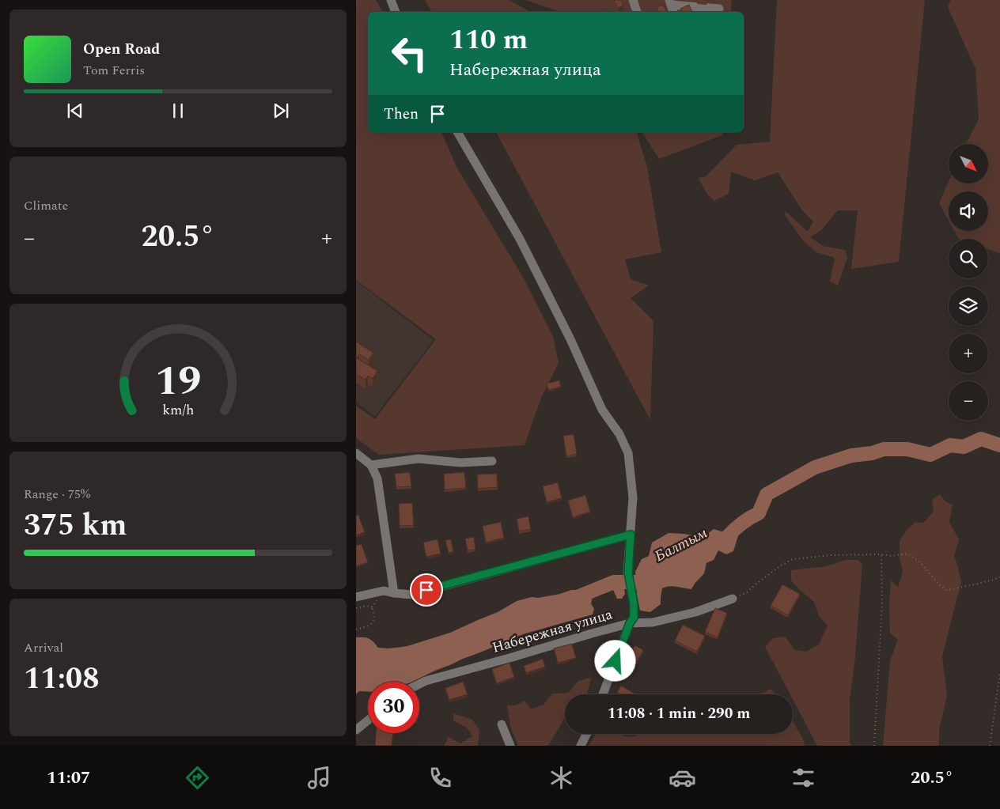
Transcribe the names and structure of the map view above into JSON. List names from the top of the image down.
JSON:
{
  "streets": {
    "street": ["Набережная улица"]
  },
  "water": ["Балтым"],
  "north": "bottom right",
  "page": {
    "turn": ["110 m", "Набережная улица"],
    "song": ["Open Road", "Tom Ferris"],
    "then": "Then",
    "map_buttons": ["+", "−"],
    "tile": [
      "Climate",
      ["Range · 75%", "375 km"],
      ["Arrival", "11:08"]
    ],
    "heat": ["−", "20.5°", "+"],
    "limit": "30",
    "trip": "11:08 · 1 min · 290 m",
    "tabs": ["11:07", "20.5°"],
    "gauge": ["19", "km/h"]
  }
}
